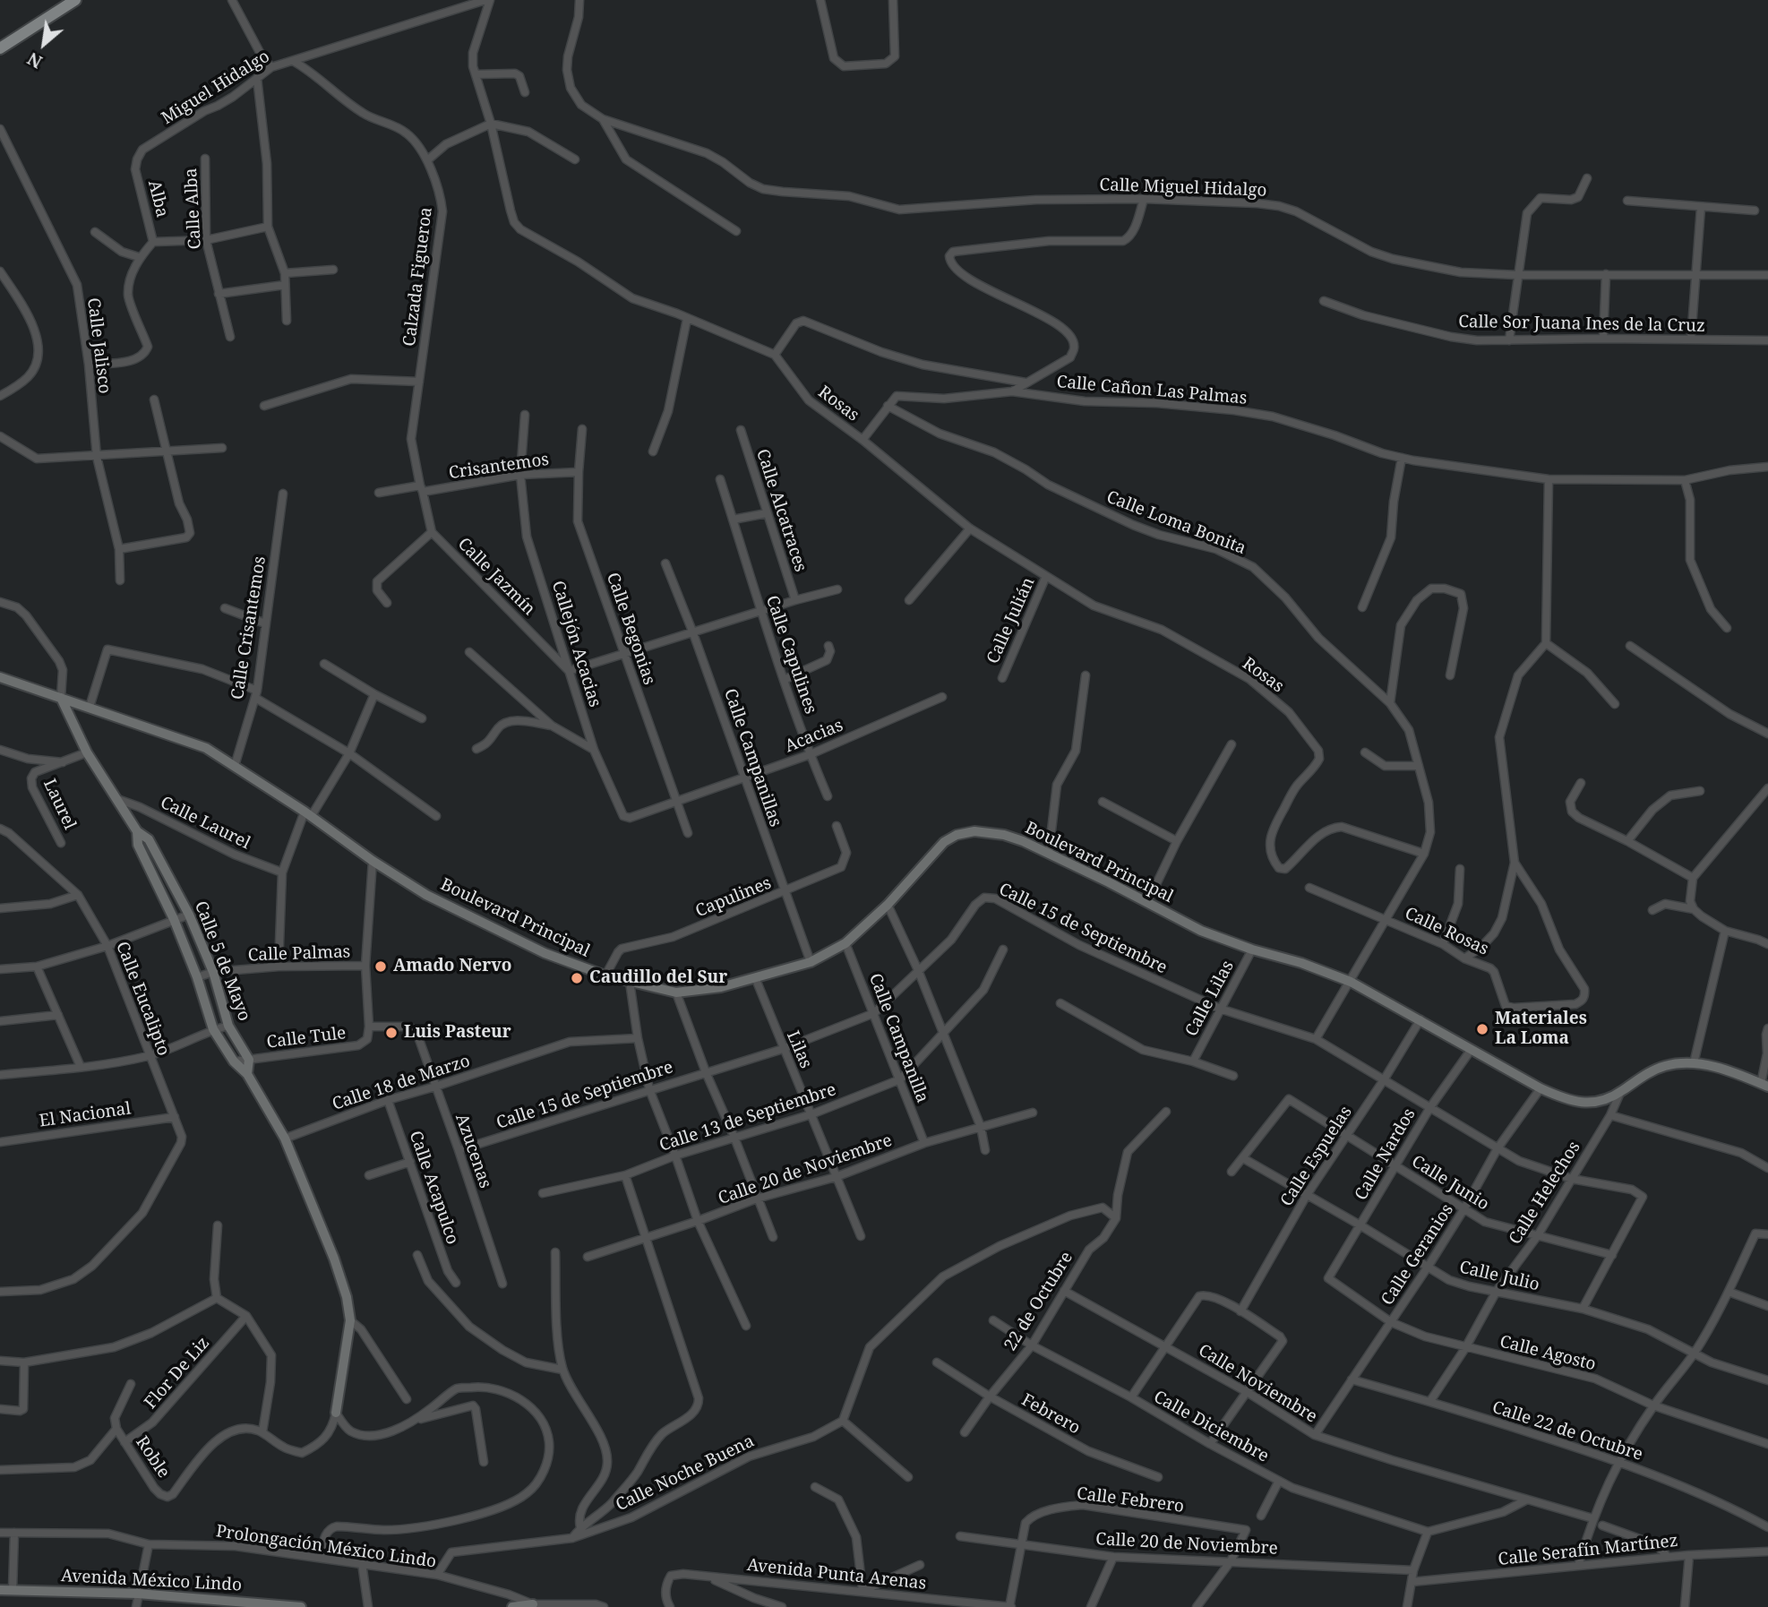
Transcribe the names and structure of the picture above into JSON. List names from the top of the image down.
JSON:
{
  "streets": {
    "street": [
      "Miguel Hidalgo",
      "Calle Miguel Hidalgo",
      "Alba",
      "Calle Alba",
      "Calzada Figueroa",
      "Calle Sor Juana Ines de la Cruz",
      "Calle Jalisco",
      "Calle Cañon Las Palmas",
      "Rosas",
      "Crisantemos",
      "Calle Alcatraces",
      "Calle Loma Bonita",
      "Calle Jazmín",
      "Calle Julián",
      "Calle Crisantemos",
      "Calle Begonias",
      "Callejón Acacias",
      "Calle Capulines",
      "Acacias",
      "Calle Campanillas",
      "Laurel",
      "Calle Laurel",
      "Boulevard Principal",
      "Capulines",
      "Calle 15 de Septiembre",
      "Calle Rosas",
      "Calle Palmas",
      "Calle 5 de Mayo",
      "Calle Eucalipto",
      "Calle Lilas",
      "Calle Tule",
      "Calle Campanilla",
      "Lilas",
      "Calle 18 de Marzo",
      "El Nacional",
      "Calle 13 de Septiembre",
      "Azucenas",
      "Calle Nardos",
      "Calle Espuelas",
      "Calle 20 de Noviembre",
      "Calle Junio",
      "Calle Acapulco",
      "Calle Helechos",
      "Calle Geranios",
      "Calle Julio",
      "22 de Octubre",
      "Calle Agosto",
      "Flor De Liz",
      "Calle Noviembre",
      "Febrero",
      "Calle Diciembre",
      "Calle 22 de Octubre",
      "Roble",
      "Calle Noche Buena",
      "Calle Febrero",
      "Prolongación México Lindo",
      "Calle Serafín Martínez",
      "Avenida Punta Arenas",
      "Avenida México Lindo"
    ]
  },
  "crossings": [
    ["Miguel Hidalgo", "Alba"],
    ["Miguel Hidalgo", "Calzada Figueroa"],
    ["Alba", "Calle Alba"],
    ["Calzada Figueroa", "Crisantemos"],
    ["Calle Cañon Las Palmas", "Calle Loma Bonita"],
    ["Rosas", "Calle Loma Bonita"],
    ["Rosas", "Calle Julián"],
    ["Crisantemos", "Calle Begonias"],
    ["Crisantemos", "Callejón Acacias"],
    ["Calle Loma Bonita", "Boulevard Principal"],
    ["Calle Loma Bonita", "Calle 15 de Septiembre"],
    ["Calle Loma Bonita", "Calle Rosas"],
    ["Calle Jazmín", "Callejón Acacias"],
    ["Calle Crisantemos", "Boulevard Principal"],
    ["Calle Begonias", "Acacias"],
    ["Callejón Acacias", "Acacias"],
    ["Calle Capulines", "Acacias"],
    ["Acacias", "Calle Campanillas"],
    ["Calle Campanillas", "Boulevard Principal"],
    ["Calle Campanillas", "Capulines"],
    ["Calle Laurel", "Calle 5 de Mayo"],
    ["Boulevard Principal", "Capulines"],
    ["Boulevard Principal", "Calle 5 de Mayo"],
    ["Boulevard Principal", "Calle Lilas"],
    ["Boulevard Principal", "Calle Campanilla"],
    ["Boulevard Principal", "Lilas"],
    ["Boulevard Principal", "Calle Nardos"],
    ["Boulevard Principal", "Calle Espuelas"],
    ["Boulevard Principal", "Calle Helechos"],
    ["Boulevard Principal", "Calle Geranios"],
    ["Calle 15 de Septiembre", "Calle Lilas"],
    ["Calle 15 de Septiembre", "Calle Campanilla"],
    ["Calle 15 de Septiembre", "Lilas"],
    ["Calle 15 de Septiembre", "Azucenas"],
    ["Calle 15 de Septiembre", "Calle Nardos"],
    ["Calle 15 de Septiembre", "Calle Espuelas"],
    ["Calle 15 de Septiembre", "Calle Junio"],
    ["Calle 15 de Septiembre", "Calle Helechos"],
    ["Calle 15 de Septiembre", "Calle Geranios"],
    ["Calle Palmas", "Calle 5 de Mayo"],
    ["Calle 5 de Mayo", "Calle Tule"],
    ["Calle 5 de Mayo", "Calle 18 de Marzo"],
    ["Calle Eucalipto", "El Nacional"],
    ["Calle Tule", "Azucenas"],
    ["Calle Campanilla", "Calle 13 de Septiembre"],
    ["Calle Campanilla", "Calle 20 de Noviembre"],
    ["Lilas", "Calle 13 de Septiembre"],
    ["Lilas", "Calle 20 de Noviembre"],
    ["Calle 18 de Marzo", "Azucenas"],
    ["Calle 18 de Marzo", "Calle Acapulco"],
    ["Calle Nardos", "Calle Junio"],
    ["Calle Nardos", "Calle Julio"],
    ["Calle Nardos", "Calle Agosto"],
    ["Calle Espuelas", "Calle Junio"],
    ["Calle Espuelas", "Calle Julio"],
    ["Calle 20 de Noviembre", "Calle Febrero"],
    ["Calle Junio", "Calle Helechos"],
    ["Calle Junio", "Calle Geranios"],
    ["Calle Junio", "Calle Julio"],
    ["Calle Helechos", "Calle Julio"],
    ["Calle Helechos", "Calle Agosto"],
    ["Calle Helechos", "Calle 22 de Octubre"],
    ["Calle Geranios", "Calle Julio"],
    ["Calle Geranios", "Calle Agosto"],
    ["Calle Geranios", "Calle Noviembre"],
    ["Calle Geranios", "Calle 22 de Octubre"],
    ["22 de Octubre", "Calle Noviembre"],
    ["22 de Octubre", "Febrero"],
    ["22 de Octubre", "Calle Diciembre"],
    ["Flor De Liz", "Roble"],
    ["Calle Noche Buena", "Prolongación México Lindo"],
    ["Calle Febrero", "Avenida Punta Arenas"]
  ],
  "places": [
    "Amado Nervo",
    "Caudillo del Sur",
    "Materiales La Loma",
    "Luis Pasteur"
  ],
  "north": "bottom left"
}
